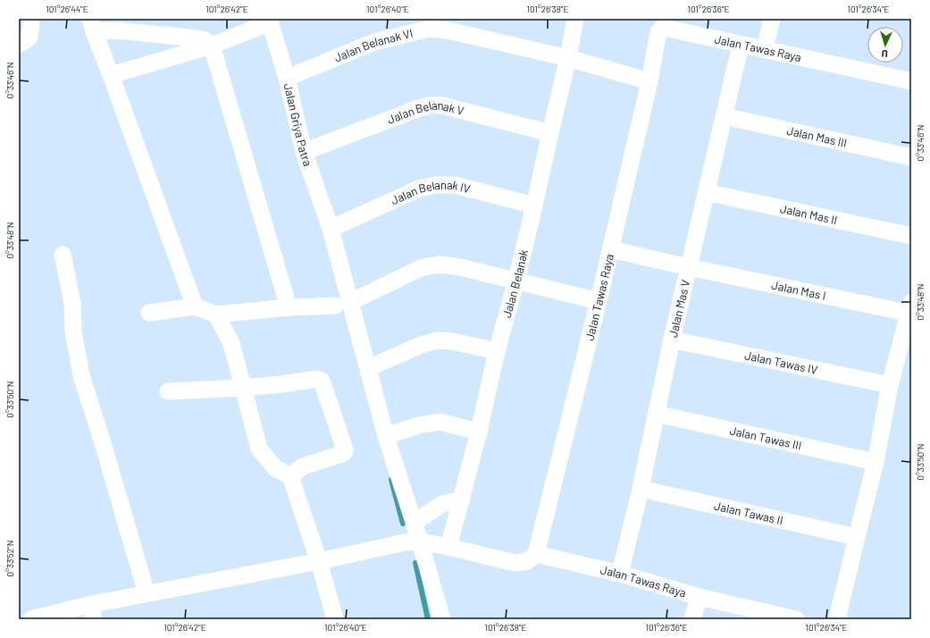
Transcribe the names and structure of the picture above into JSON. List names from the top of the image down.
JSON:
{
  "streets": {
    "street": [
      "Jalan Belanak VI",
      "Jalan Tawas Raya",
      "Jalan Belanak V",
      "Jalan Griya Patra",
      "Jalan Mas III",
      "Jalan Belanak IV",
      "Jalan Mas II",
      "Jalan Belanak",
      "Jalan Mas I",
      "Jalan Mas V",
      "Jalan Tawas IV",
      "Jalan Tawas III",
      "Jalan Tawas II"
    ]
  },
  "crossings": [
    ["Jalan Belanak VI", "Jalan Tawas Raya"],
    ["Jalan Belanak VI", "Jalan Griya Patra"],
    ["Jalan Belanak VI", "Jalan Belanak"],
    ["Jalan Tawas Raya", "Jalan Mas I"],
    ["Jalan Tawas Raya", "Jalan Mas V"],
    ["Jalan Belanak V", "Jalan Griya Patra"],
    ["Jalan Belanak V", "Jalan Belanak"],
    ["Jalan Griya Patra", "Jalan Belanak IV"],
    ["Jalan Mas III", "Jalan Mas V"],
    ["Jalan Belanak IV", "Jalan Belanak"],
    ["Jalan Mas II", "Jalan Mas V"],
    ["Jalan Mas I", "Jalan Mas V"],
    ["Jalan Mas V", "Jalan Tawas IV"],
    ["Jalan Mas V", "Jalan Tawas III"],
    ["Jalan Mas V", "Jalan Tawas II"]
  ],
  "north": "bottom",
  "coordinates": [
    "101°26'44\"E",
    "101°26'42\"E",
    "101°26'40\"E",
    "101°26'38\"E",
    "101°26'36\"E",
    "101°26'34\"E",
    "0°33'46\"N",
    "0°33'48\"N",
    "0°33'50\"N",
    "0°33'52\"N"
  ]
}
